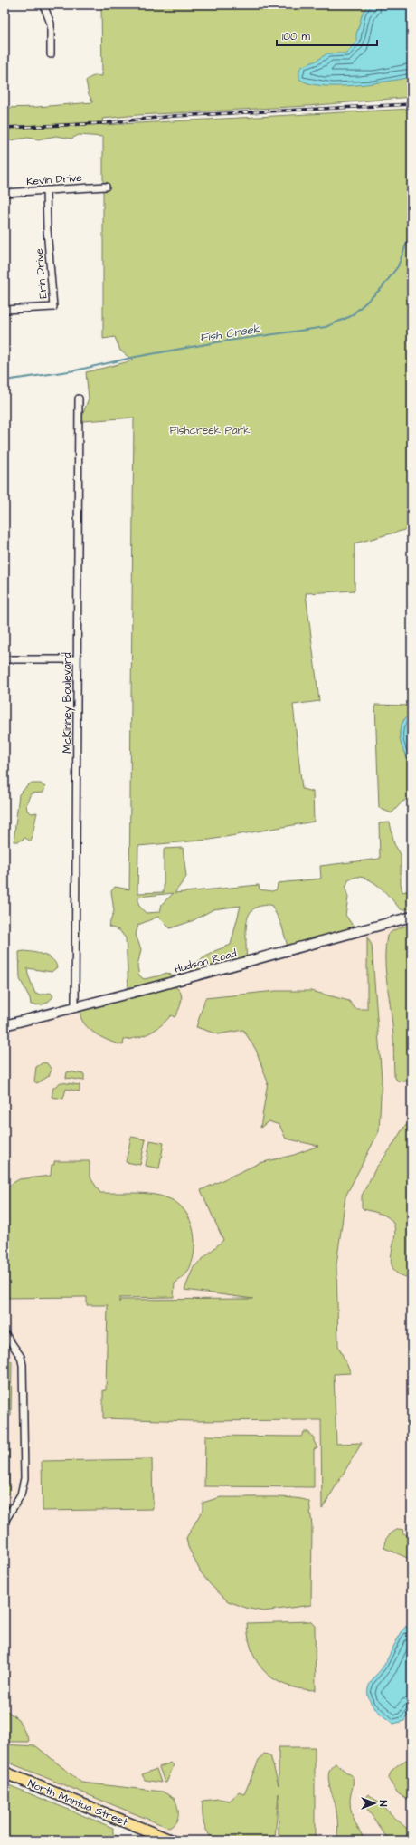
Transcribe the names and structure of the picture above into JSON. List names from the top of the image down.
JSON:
{
  "streets": {
    "main road": ["North Mantua Street"],
    "street": [
      "Kevin Drive",
      "Erin Drive",
      "McKinney Boulevard",
      "Hudson Road"
    ]
  },
  "crossings": [
    ["Kevin Drive", "Erin Drive"],
    ["McKinney Boulevard", "Hudson Road"]
  ],
  "water": ["Fish Creek"],
  "parks": ["Fishcreek Park"],
  "scale_bar": "100 m",
  "north": "right"
}
